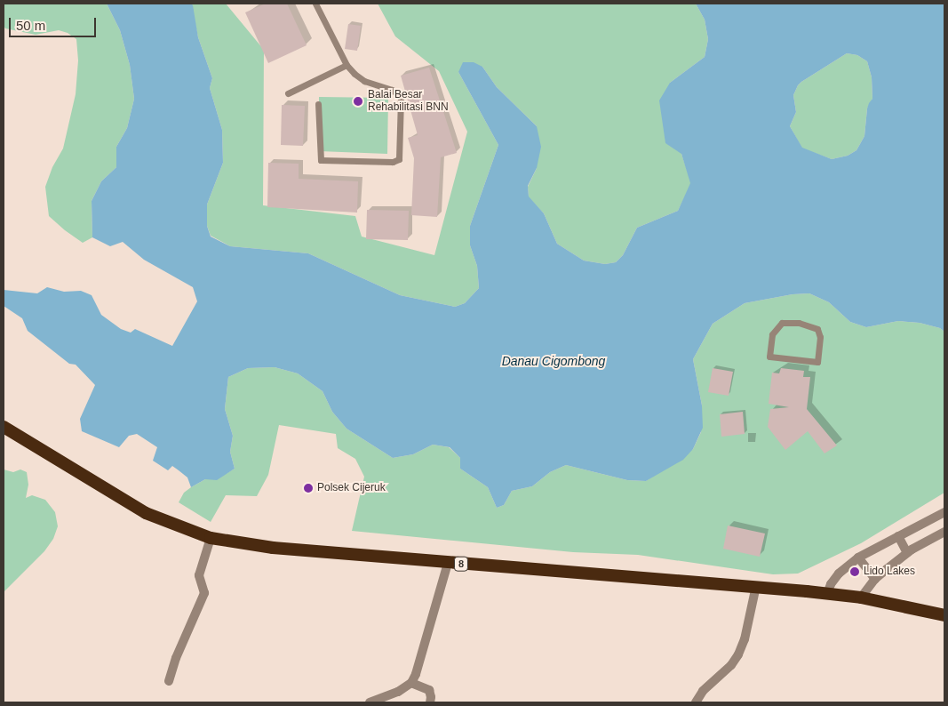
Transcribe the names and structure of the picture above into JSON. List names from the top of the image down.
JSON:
{
  "streets": {
    "highway": ["8"]
  },
  "water": ["Danau Cigombong"],
  "places": ["Balai Besar Rehabilitasi BNN", "Polsek Cijeruk", "Lido Lakes"],
  "scale_bar": "50 m"
}
